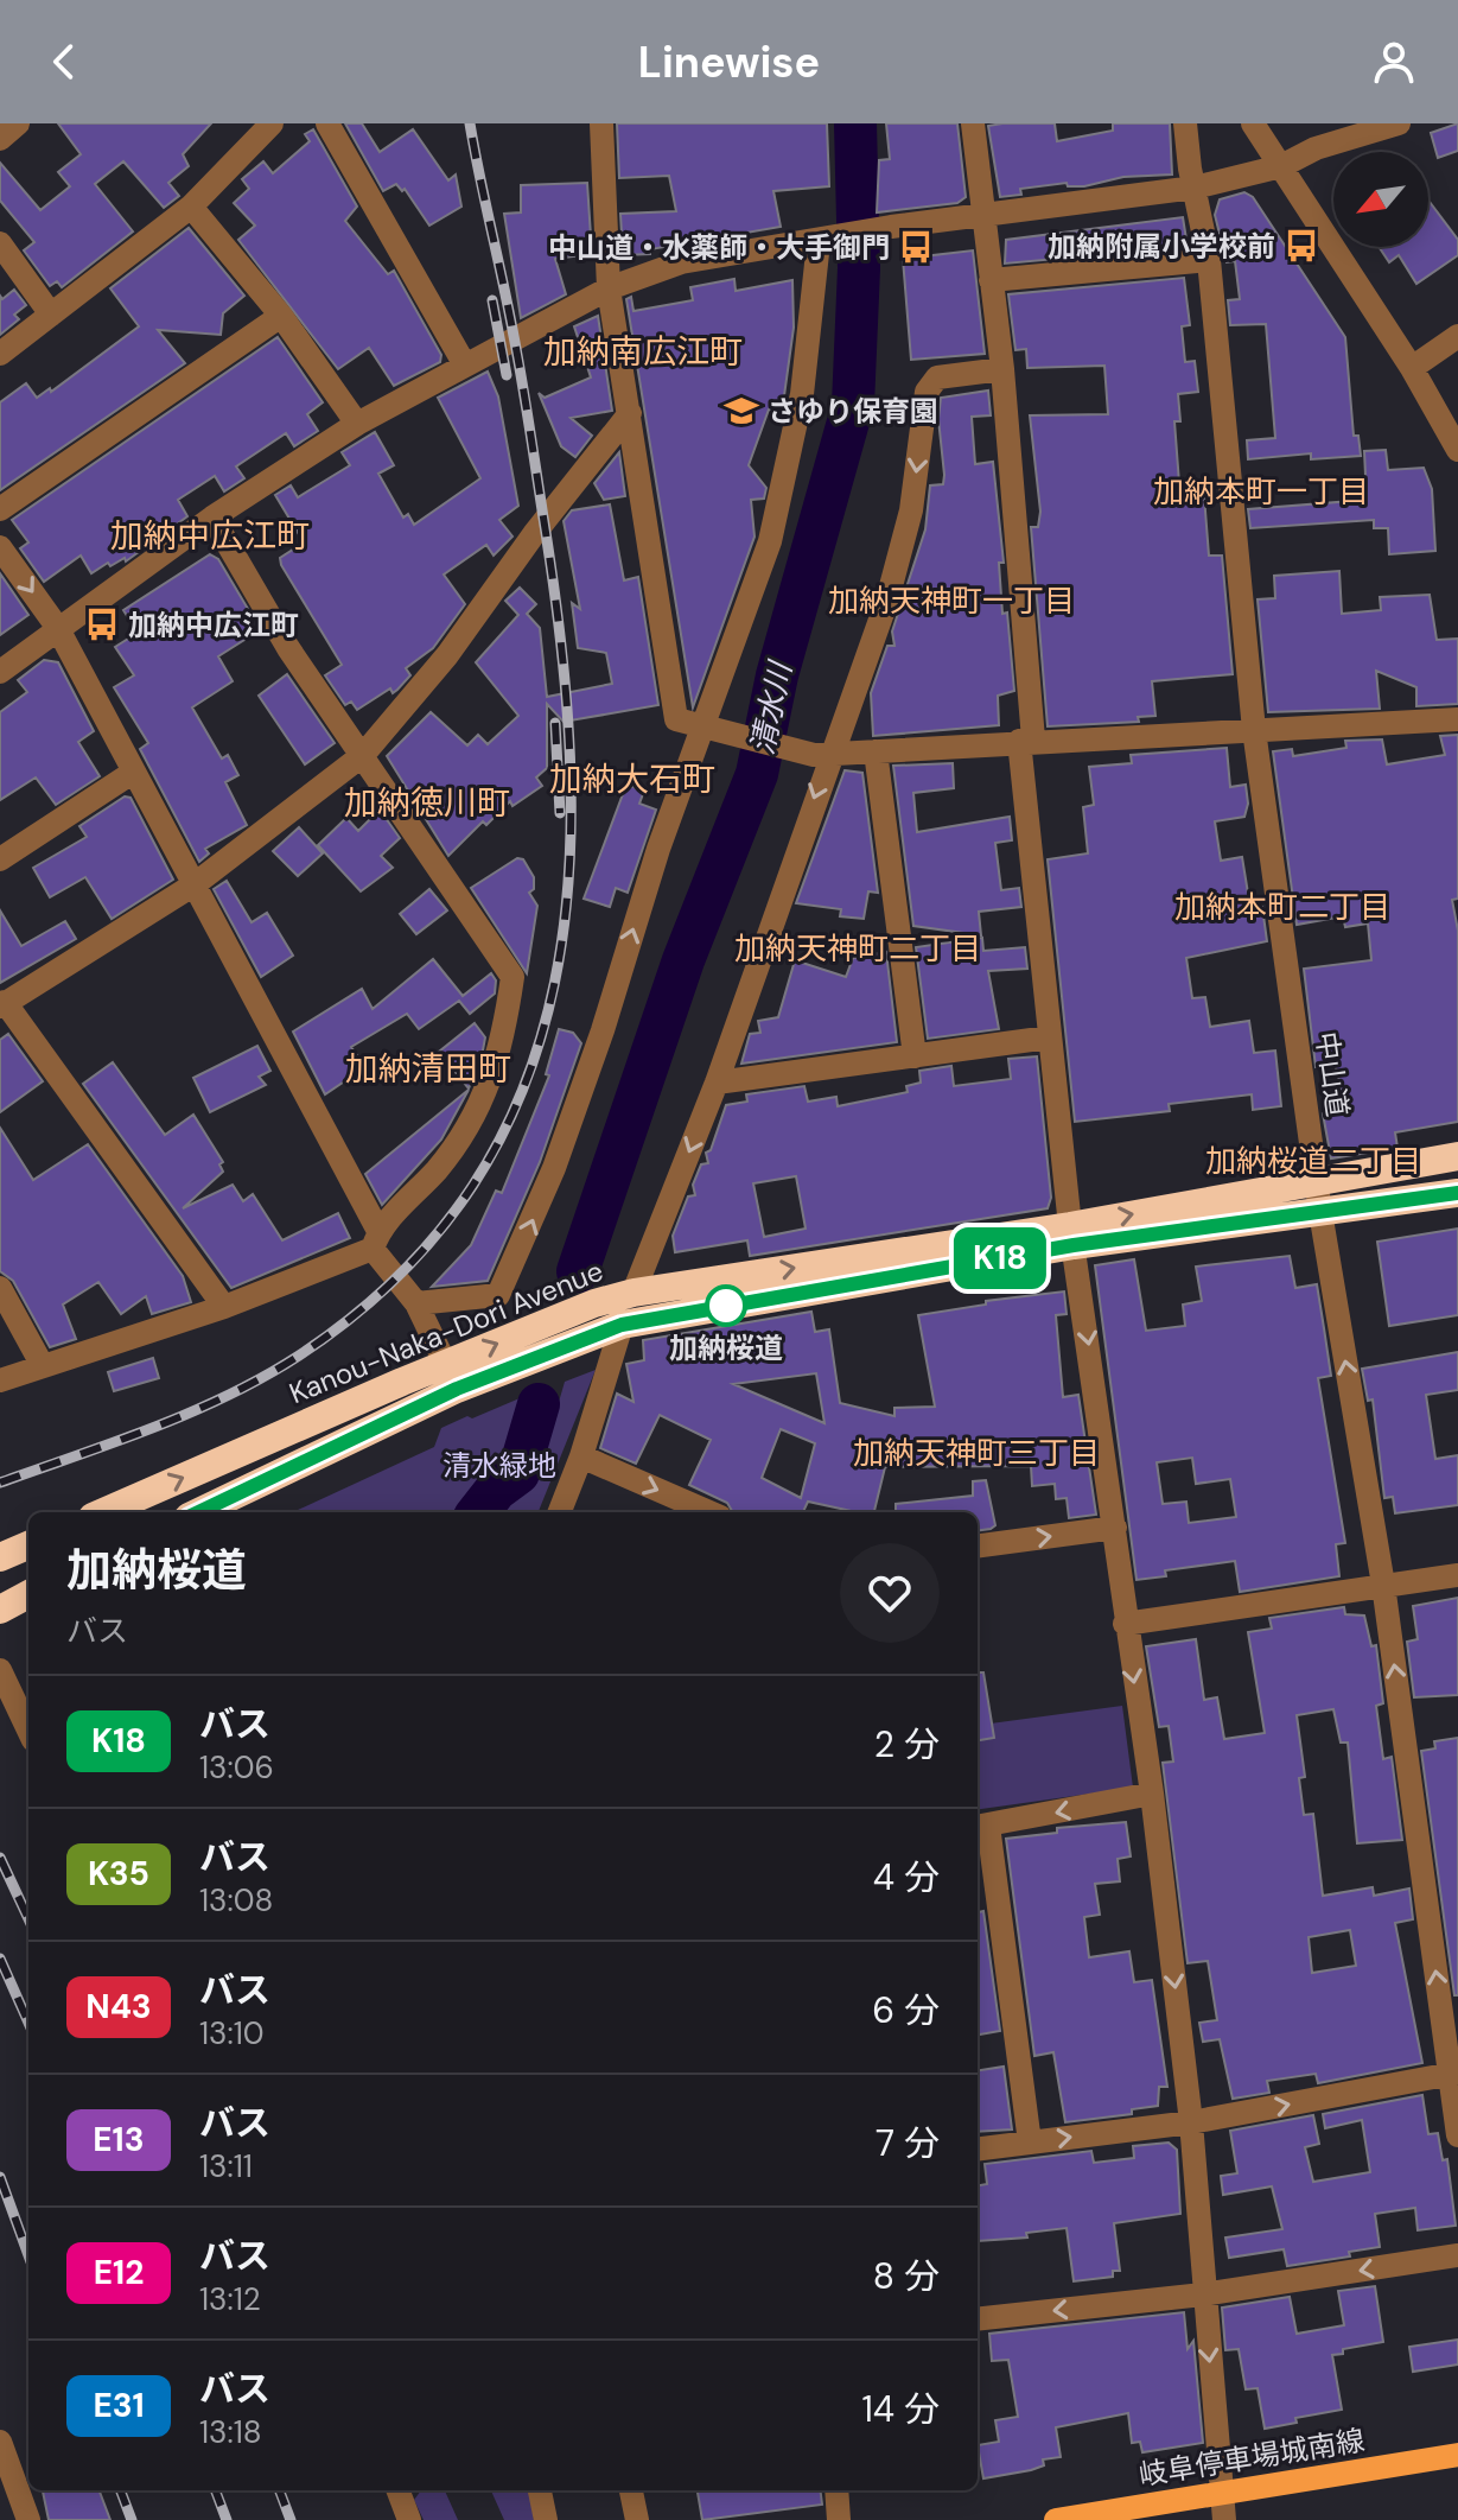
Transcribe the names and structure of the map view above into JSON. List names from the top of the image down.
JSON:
{
  "streets": {
    "highway": ["Kanou-Naka-Dori Avenue"],
    "main road": ["岐阜停車場城南線"],
    "street": ["中山道"]
  },
  "crossings": [
    ["中山道", "Kanou-Naka-Dori Avenue"]
  ],
  "one_way": ["中山道"],
  "districts": [
    "加納南広江町",
    "加納本町一丁目",
    "加納中広江町",
    "加納天神町一丁目",
    "加納大石町",
    "加納徳川町",
    "加納本町二丁目",
    "加納天神町二丁目",
    "加納清田町",
    "加納桜道二丁目",
    "加納天神町三丁目"
  ],
  "water": ["清水川"],
  "parks": ["清水緑地"],
  "places": {
    "bus stop": ["加納附属小学校前", "中山道・水薬師・大手御門", "加納中広江町"],
    "school or university": ["さゆり保育園"],
    "other": ["加納桜道"]
  },
  "lines": ["bus line K18"],
  "north": "bottom left",
  "page": {
    "header": "Linewise",
    "on_map": "K18",
    "heading": ["加納桜道", "バス"],
    "list": [
      {
        "mark": "K18",
        "name": "バス",
        "note": "13:06",
        "value": "2 分"
      },
      {
        "mark": "K35",
        "name": "バス",
        "note": "13:08",
        "value": "4 分"
      },
      {
        "mark": "N43",
        "name": "バス",
        "note": "13:10",
        "value": "6 分"
      },
      {
        "mark": "E13",
        "name": "バス",
        "note": "13:11",
        "value": "7 分"
      },
      {
        "mark": "E12",
        "name": "バス",
        "note": "13:12",
        "value": "8 分"
      },
      {
        "mark": "E31",
        "name": "バス",
        "note": "13:18",
        "value": "14 分"
      }
    ]
  }
}
